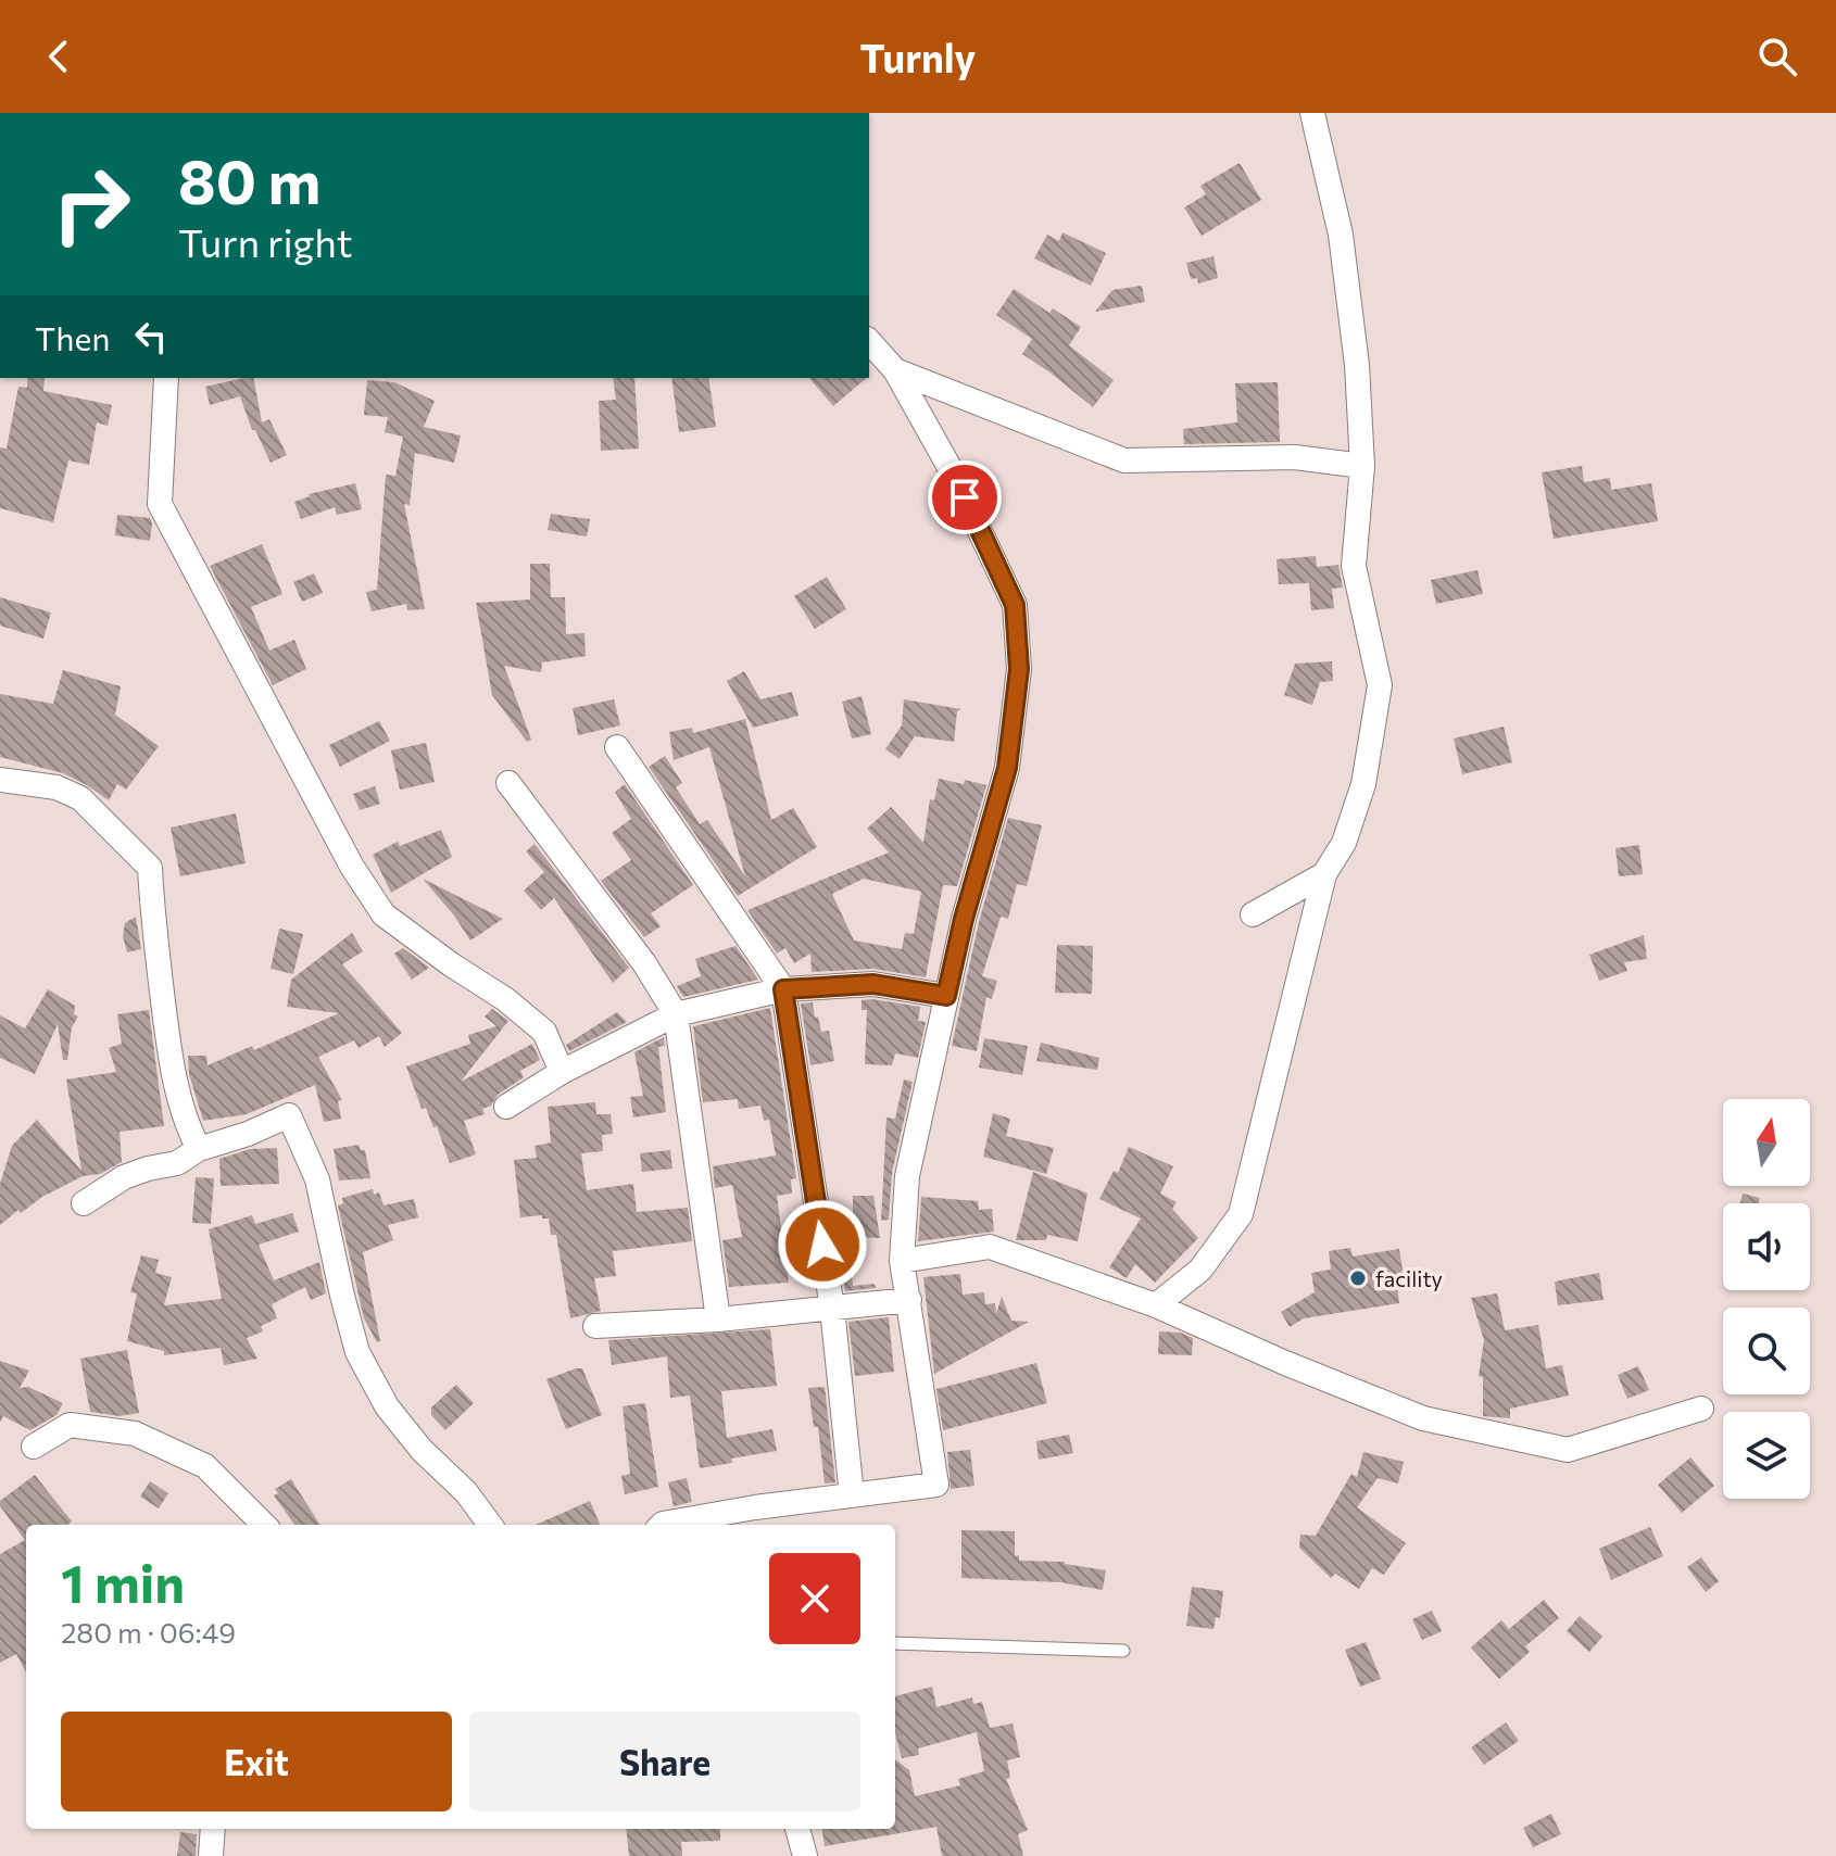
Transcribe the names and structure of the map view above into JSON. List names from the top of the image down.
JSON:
{
  "places": ["facility"],
  "north": "top",
  "page": {
    "header": "Turnly",
    "turn": ["80 m", "Turn right"],
    "then": "Then",
    "heading": ["1 min", "280 m · 06:49"],
    "buttons": ["Exit", "Share"]
  }
}
